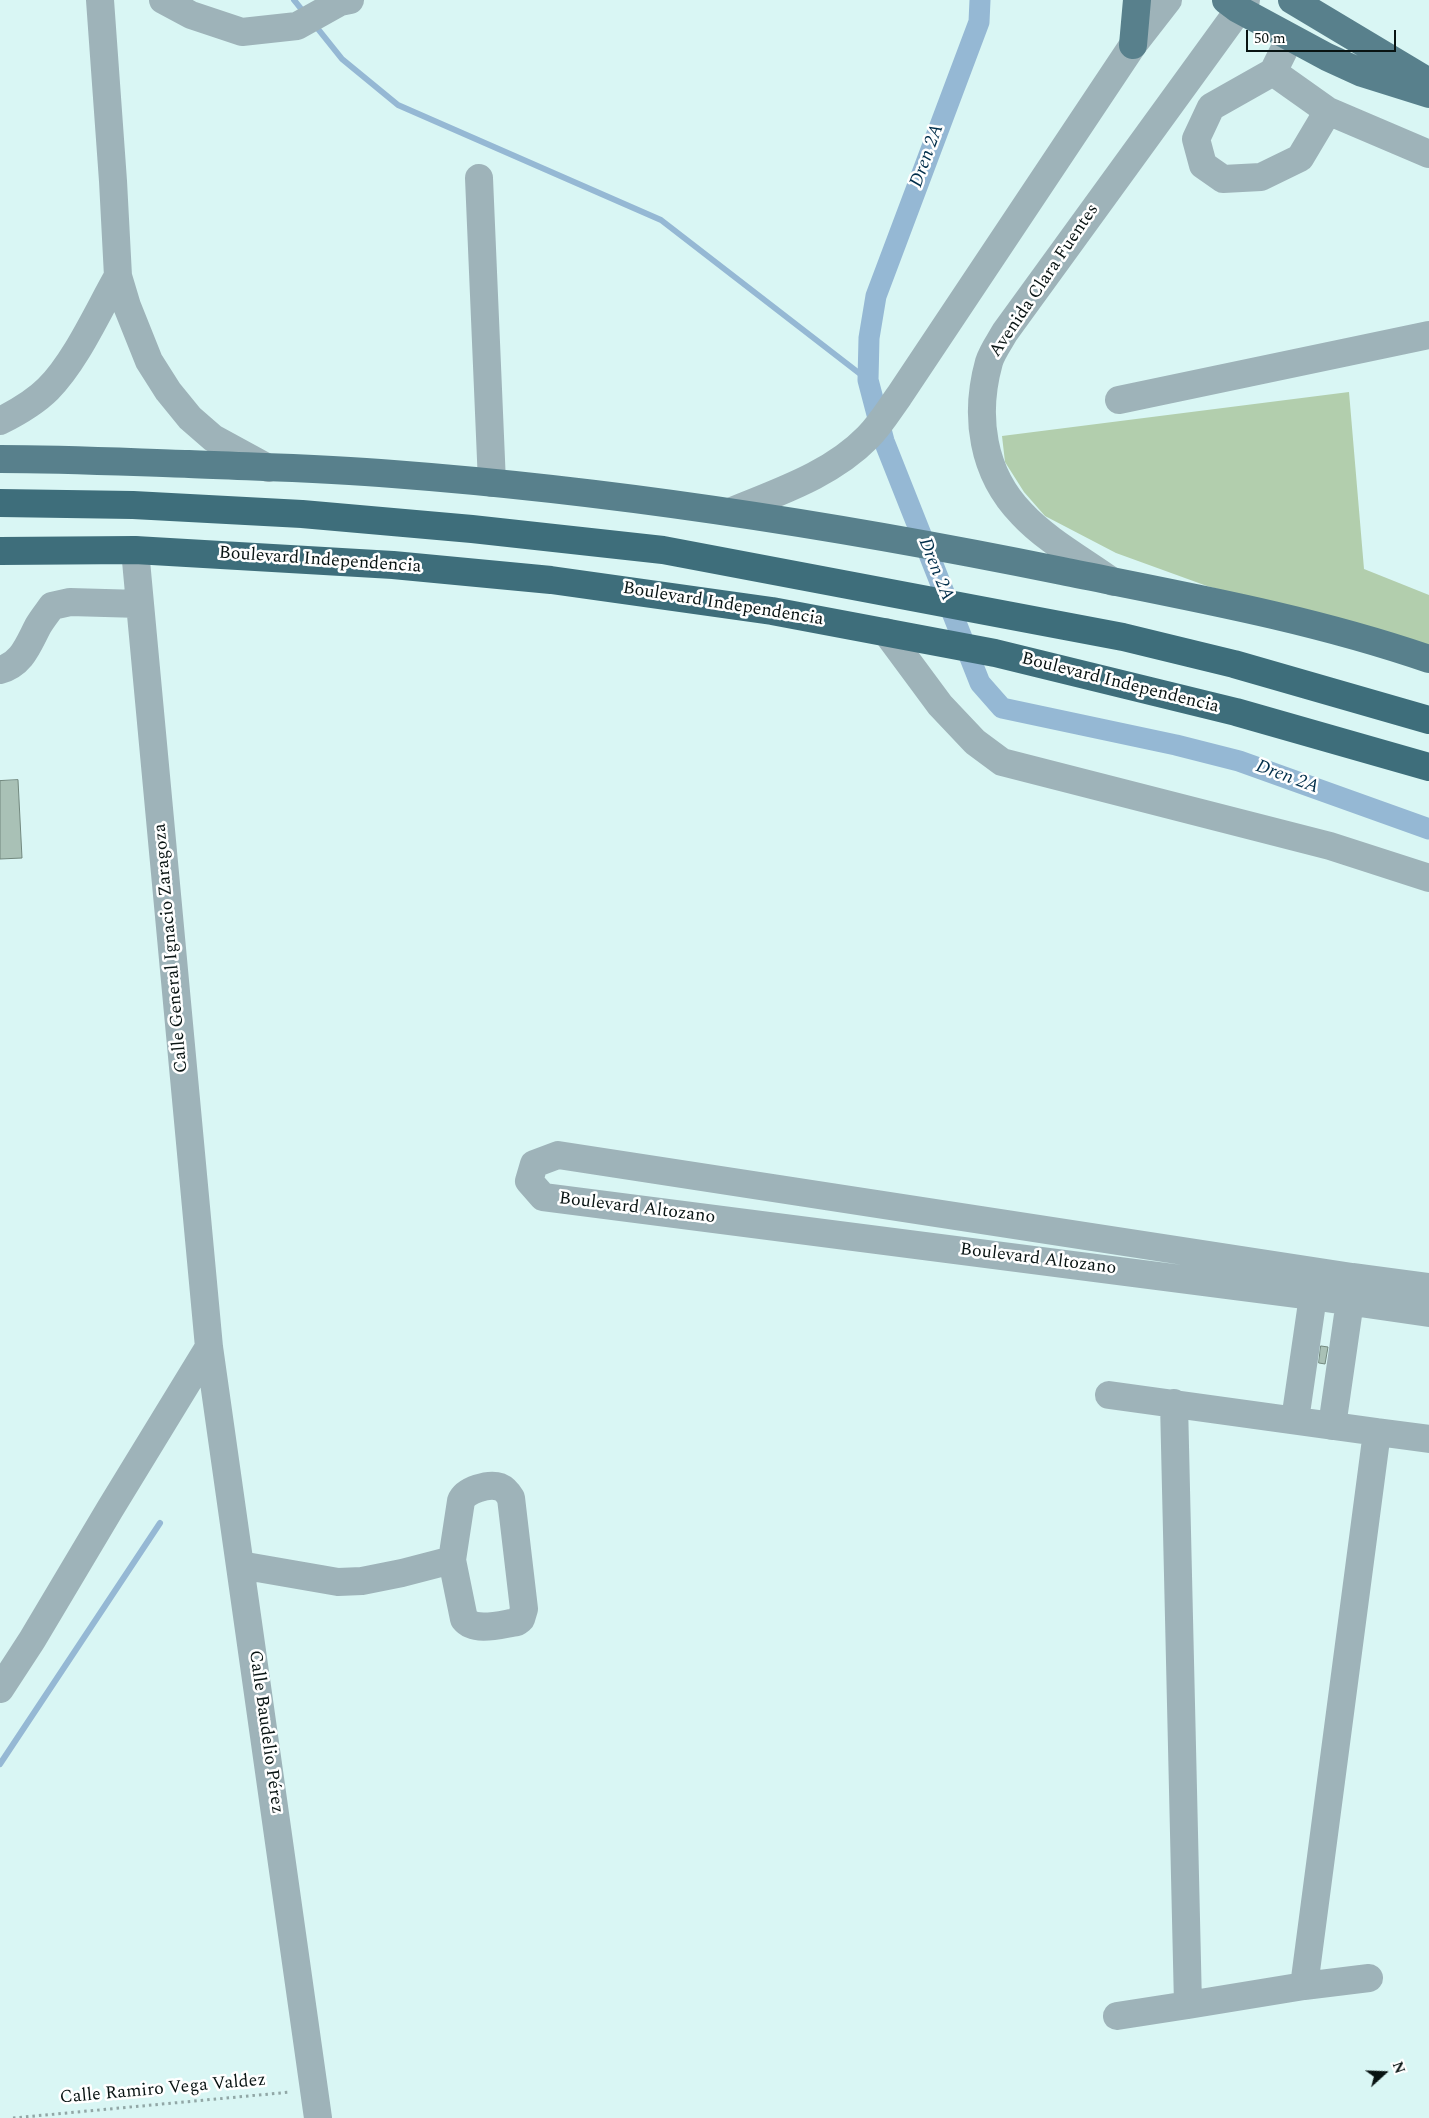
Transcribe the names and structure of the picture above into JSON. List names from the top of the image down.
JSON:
{
  "streets": {
    "highway": ["Boulevard Independencia"],
    "street": [
      "Avenida Clara Fuentes",
      "Calle General Ignacio Zaragoza",
      "Boulevard Altozano",
      "Calle Baudelio Pérez"
    ],
    "path": ["Calle Ramiro Vega Valdez"]
  },
  "crossings": [
    ["Boulevard Independencia", "Calle General Ignacio Zaragoza"],
    ["Calle General Ignacio Zaragoza", "Calle Baudelio Pérez"],
    ["Calle Baudelio Pérez", "Calle Ramiro Vega Valdez"]
  ],
  "water": ["Dren 2A"],
  "scale_bar": "50 m",
  "north": "right"
}
